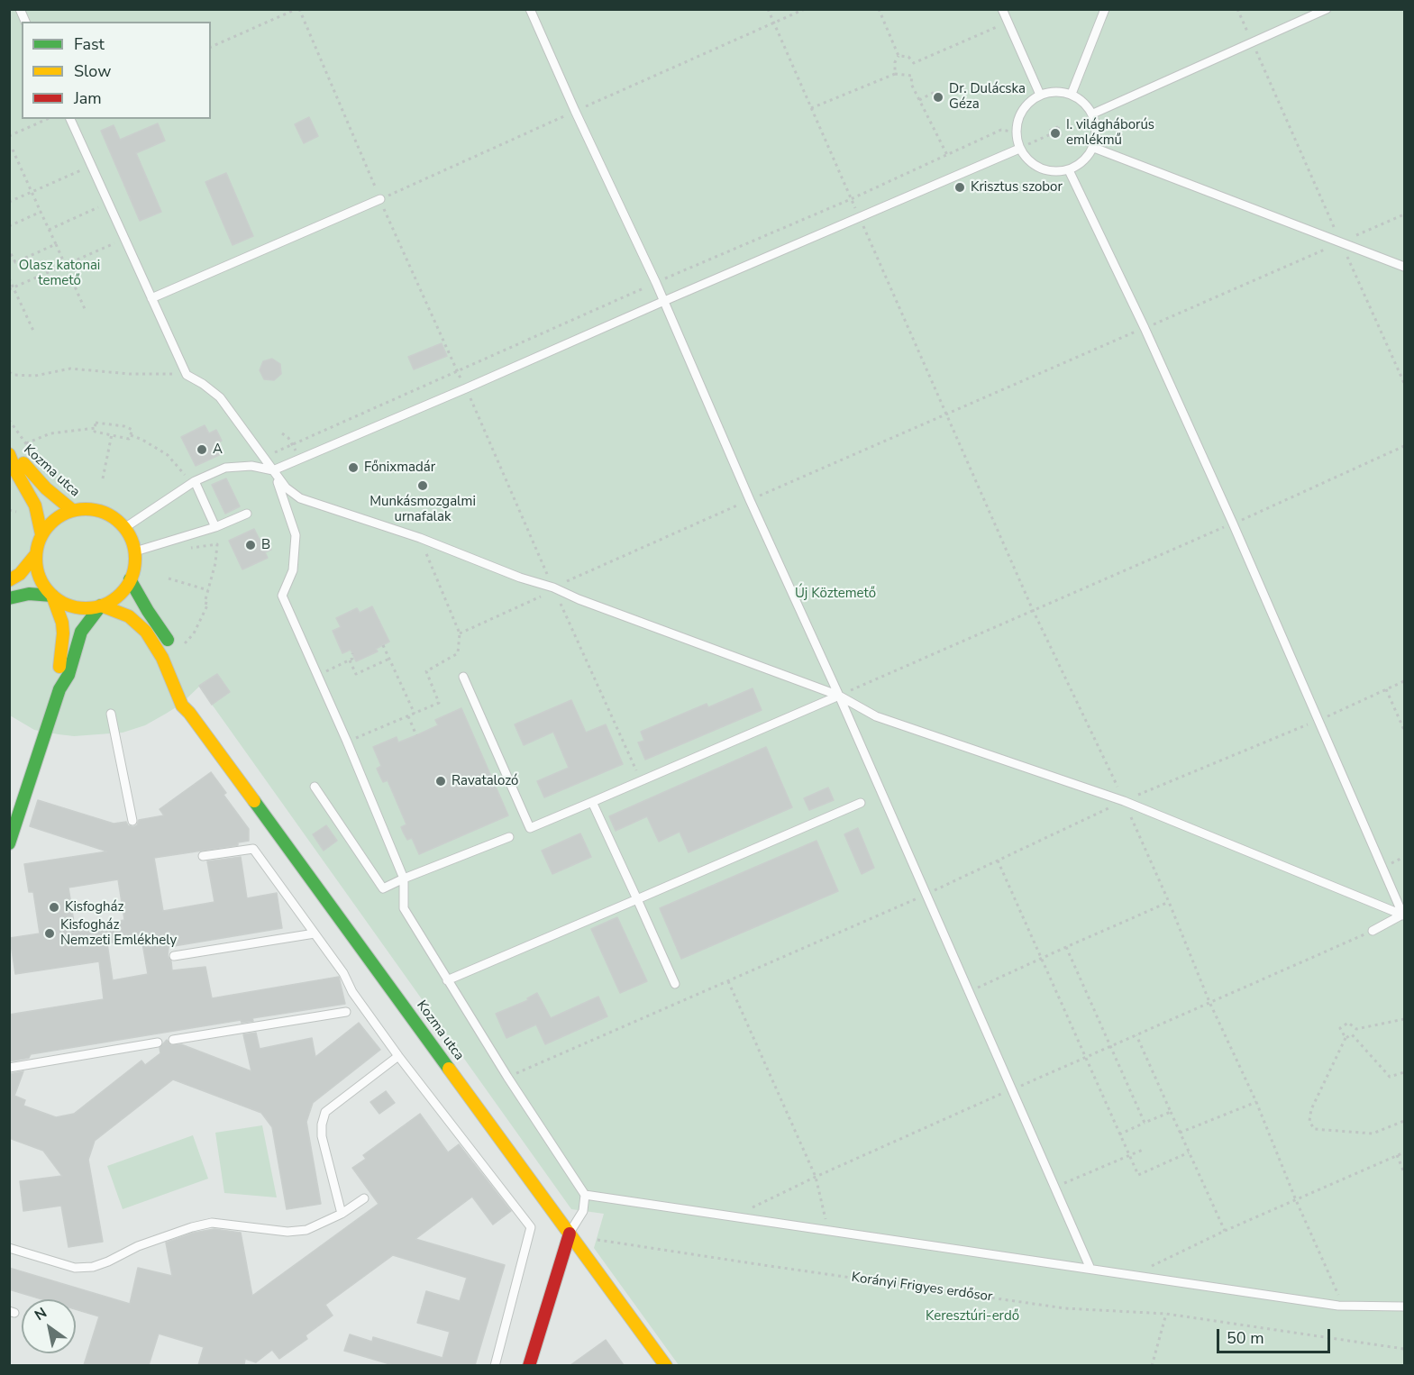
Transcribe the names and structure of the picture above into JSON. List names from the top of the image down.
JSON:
{
  "streets": {
    "street": ["Kozma utca"],
    "path": ["Korányi Frigyes erdősor"]
  },
  "parks": ["Olasz katonai temető", "Új Köztemető", "Keresztúri-erdő"],
  "places": [
    "Dr. Dulácska Géza",
    "I. világháborús emlékmű",
    "Krisztus szobor",
    "A",
    "Főnixmadár",
    "Munkásmozgalmi urnafalak",
    "B",
    "Ravatalozó",
    "Kisfogház",
    "Kisfogház Nemzeti Emlékhely"
  ],
  "legend": ["Fast", "Slow", "Jam"],
  "scale_bar": "50 m",
  "north": "top left"
}
